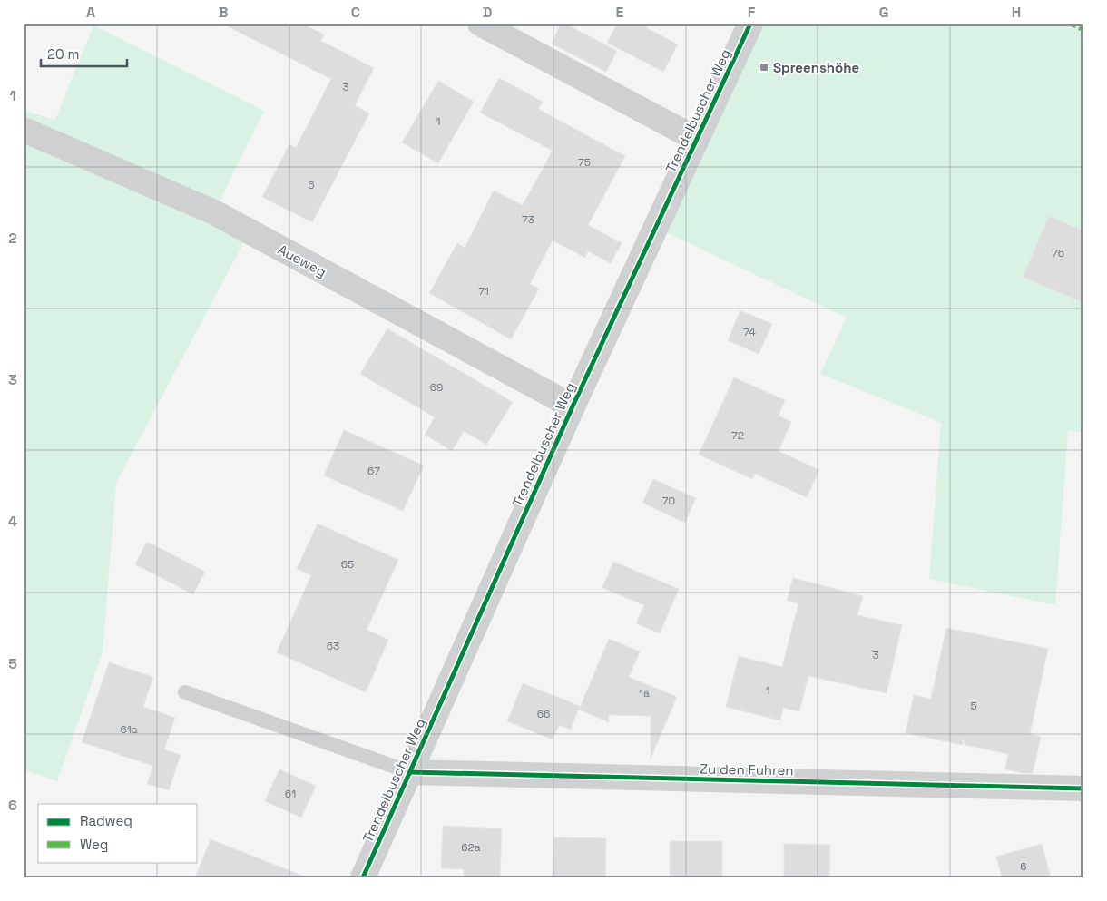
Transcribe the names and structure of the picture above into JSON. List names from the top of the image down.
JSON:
{
  "streets": {
    "street": ["Trendelbuscher Weg", "Aueweg", "Zu den Fuhren"]
  },
  "crossings": [
    ["Trendelbuscher Weg", "Aueweg"],
    ["Trendelbuscher Weg", "Zu den Fuhren"]
  ],
  "places": {
    "transit": ["Spreenshöhe"]
  },
  "house_numbers": [
    "3",
    "1",
    "75",
    "6",
    "73",
    "76",
    "71",
    "74",
    "69",
    "72",
    "67",
    "70",
    "65",
    "63",
    "3",
    "1",
    "1a",
    "5",
    "66",
    "61a",
    "61",
    "62a",
    "6"
  ],
  "legend": ["Radweg", "Weg"],
  "scale_bar": "20 m",
  "grid": {
    "columns": [
      "A",
      "B",
      "C",
      "D",
      "E",
      "F",
      "G",
      "H"
    ],
    "rows": [
      "1",
      "2",
      "3",
      "4",
      "5",
      "6"
    ]
  }
}
